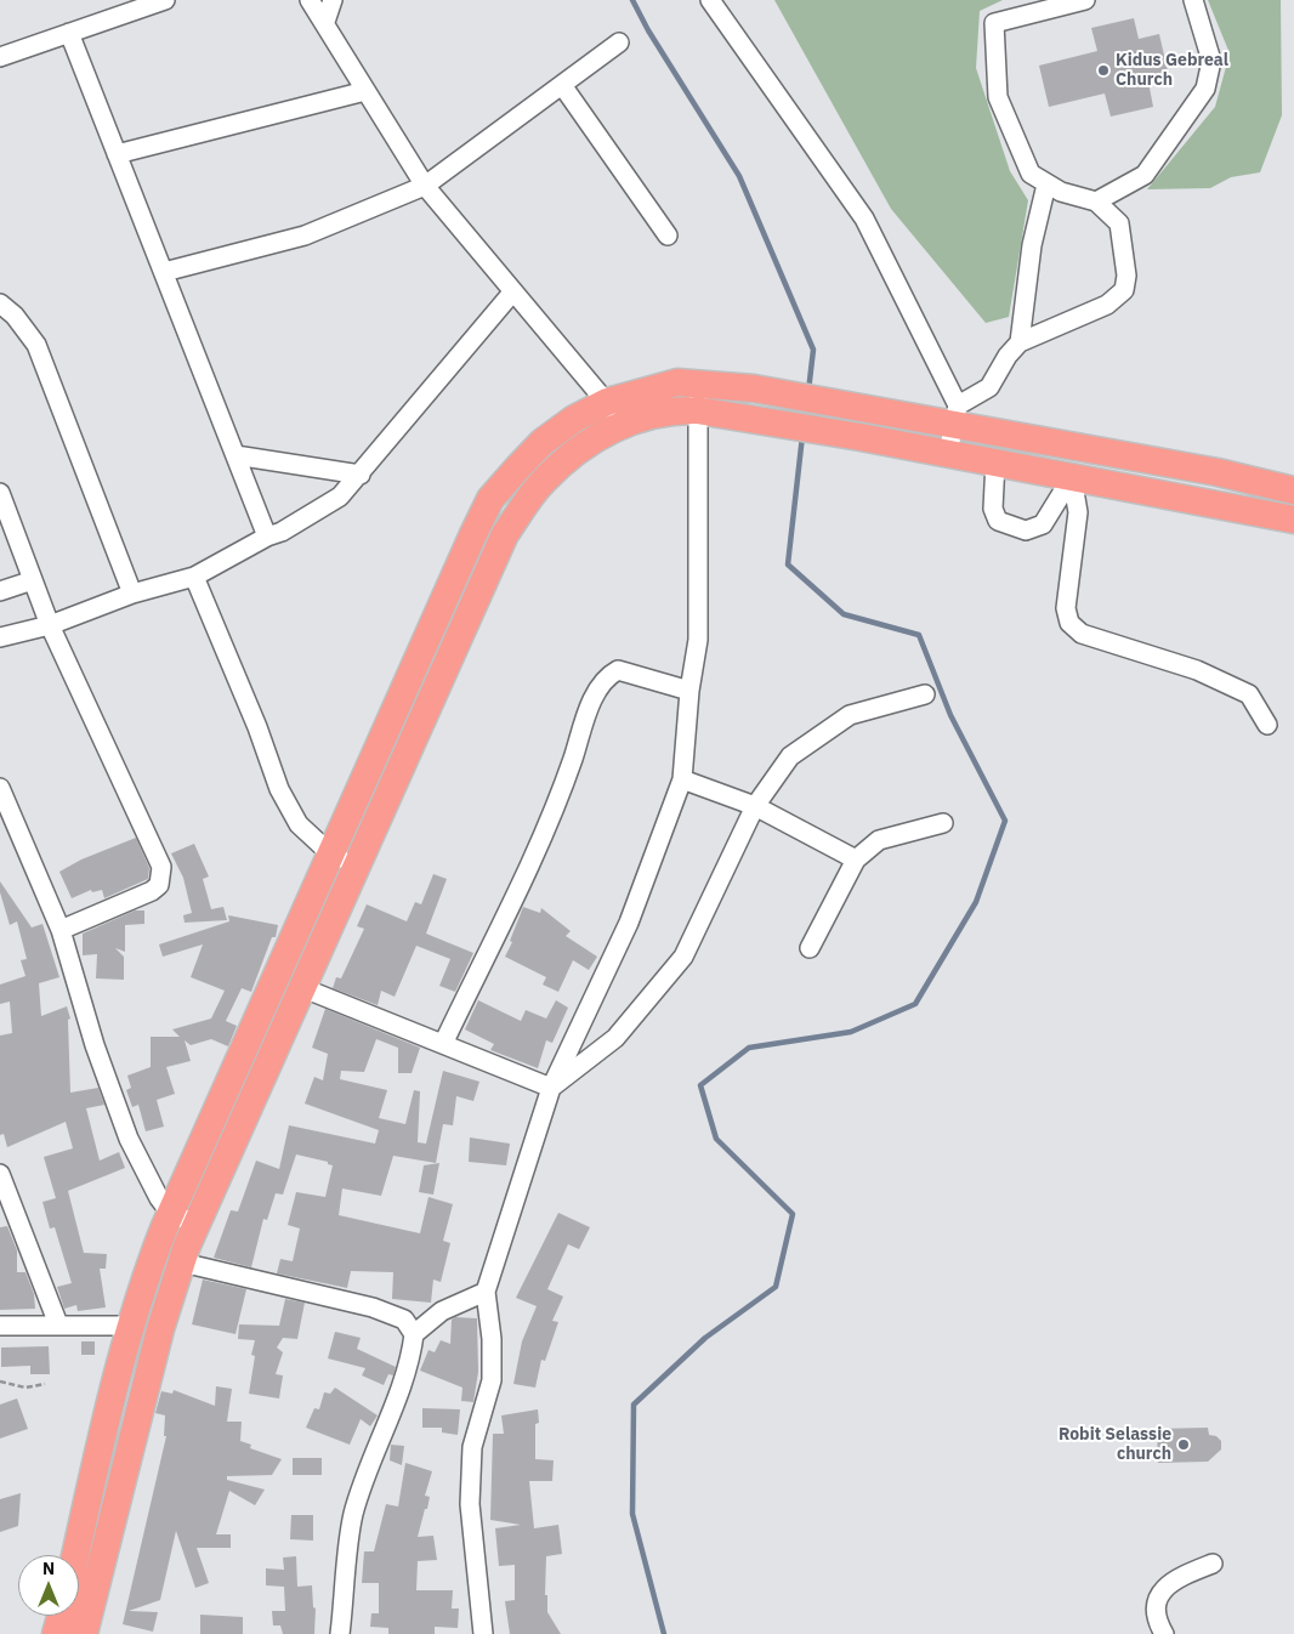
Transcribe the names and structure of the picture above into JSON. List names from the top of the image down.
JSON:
{
  "places": ["Kidus Gebreal Church", "Robit Selassie church"],
  "north": "top"
}
